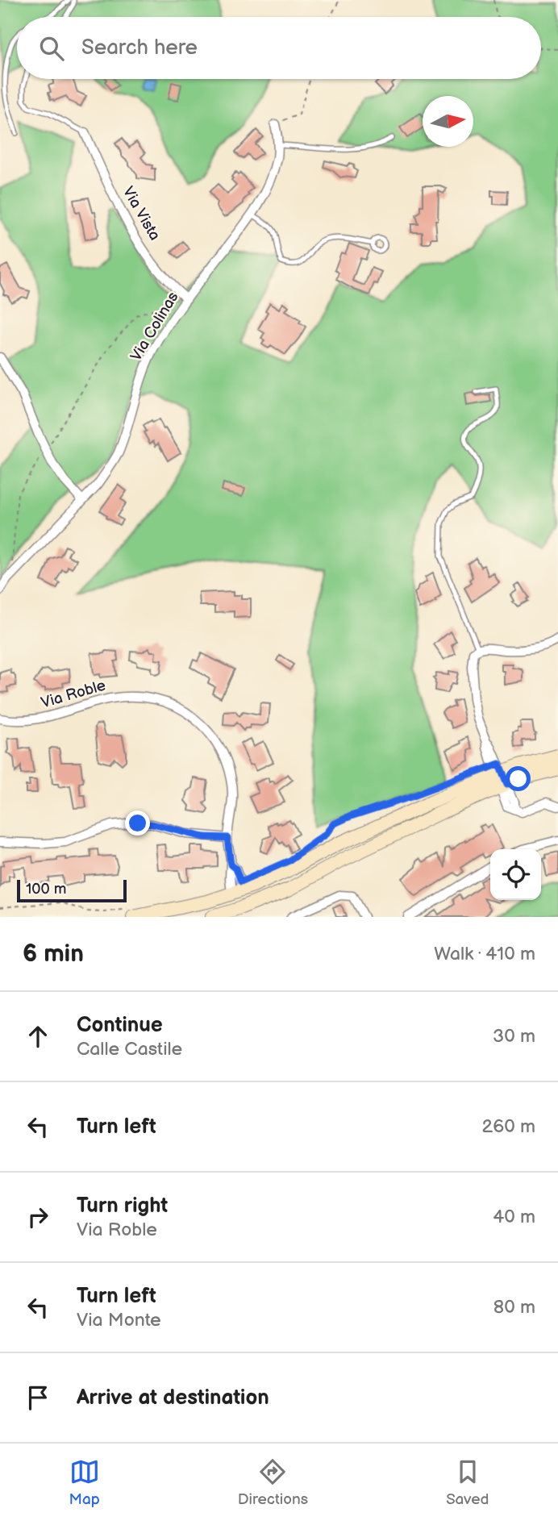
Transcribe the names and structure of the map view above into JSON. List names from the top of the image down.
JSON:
{
  "streets": {
    "street": ["Via Vista", "Via Colinas", "Via Roble"]
  },
  "crossings": [
    ["Via Vista", "Via Colinas"]
  ],
  "scale_bar": "100 m",
  "north": "right",
  "page": {
    "search": "Search here",
    "scale": "100 m",
    "heading": ["6 min", "Walk · 410 m"],
    "list": [
      ["Continue", "Calle Castile", "30 m"],
      ["Turn left", "260 m"],
      ["Turn right", "Via Roble", "40 m"],
      ["Turn left", "Via Monte", "80 m"],
      "Arrive at destination"
    ],
    "nav": ["Map", "Directions", "Saved"]
  }
}
